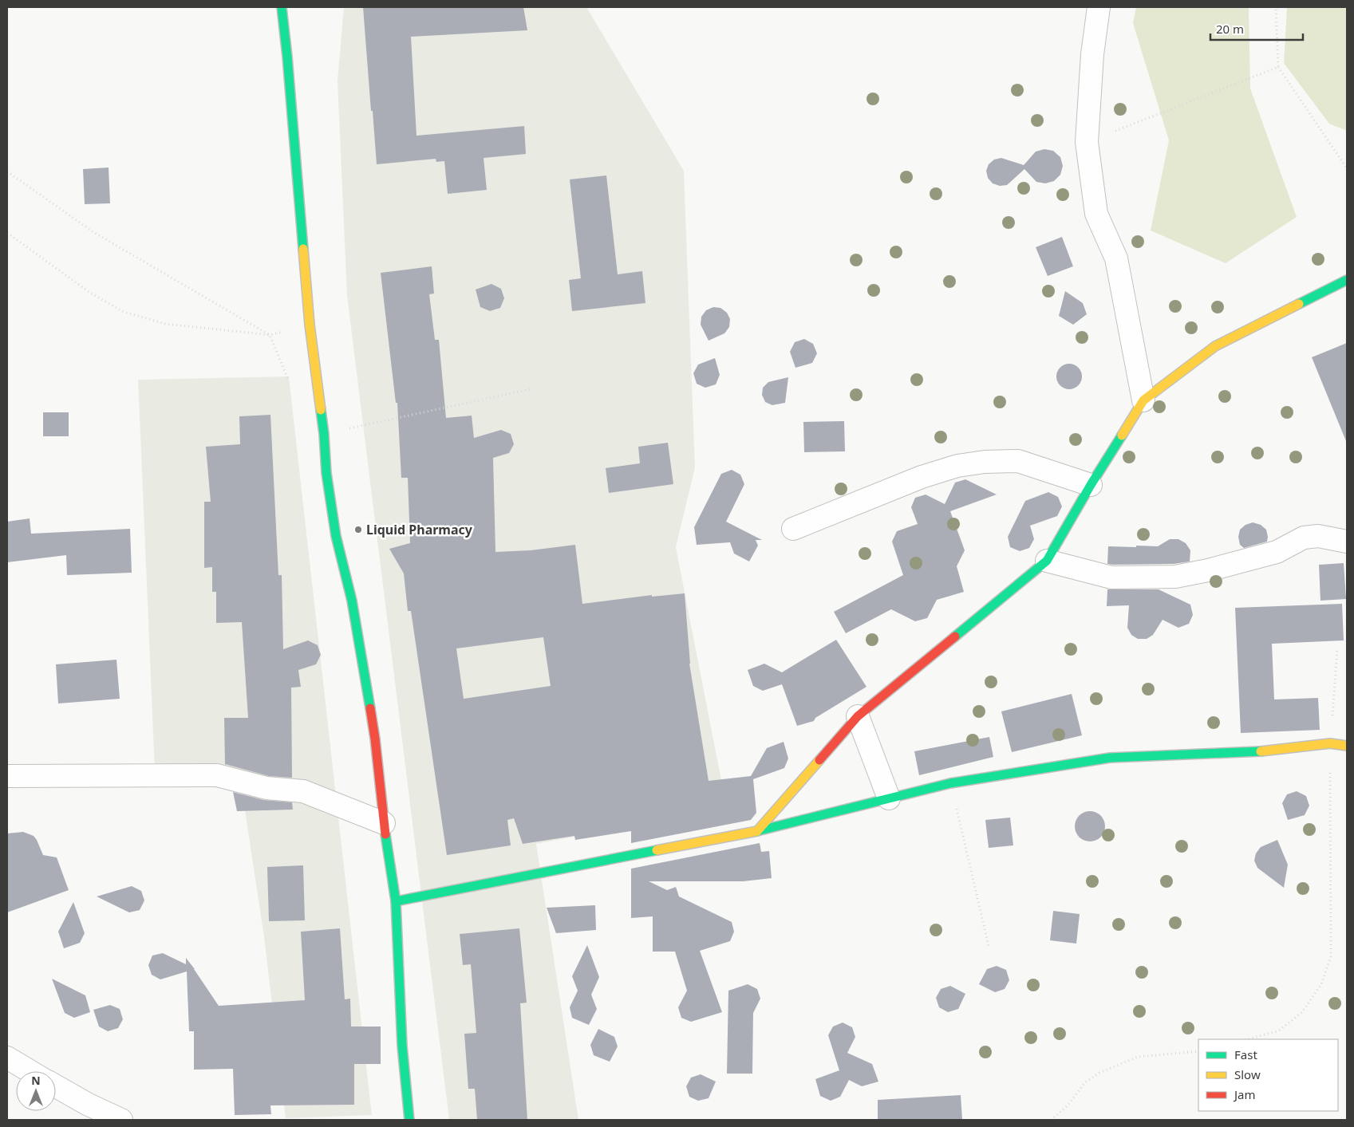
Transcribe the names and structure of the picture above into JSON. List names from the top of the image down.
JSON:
{
  "places": ["Liquid Pharmacy"],
  "legend": ["Fast", "Slow", "Jam"],
  "scale_bar": "20 m",
  "north": "top"
}
